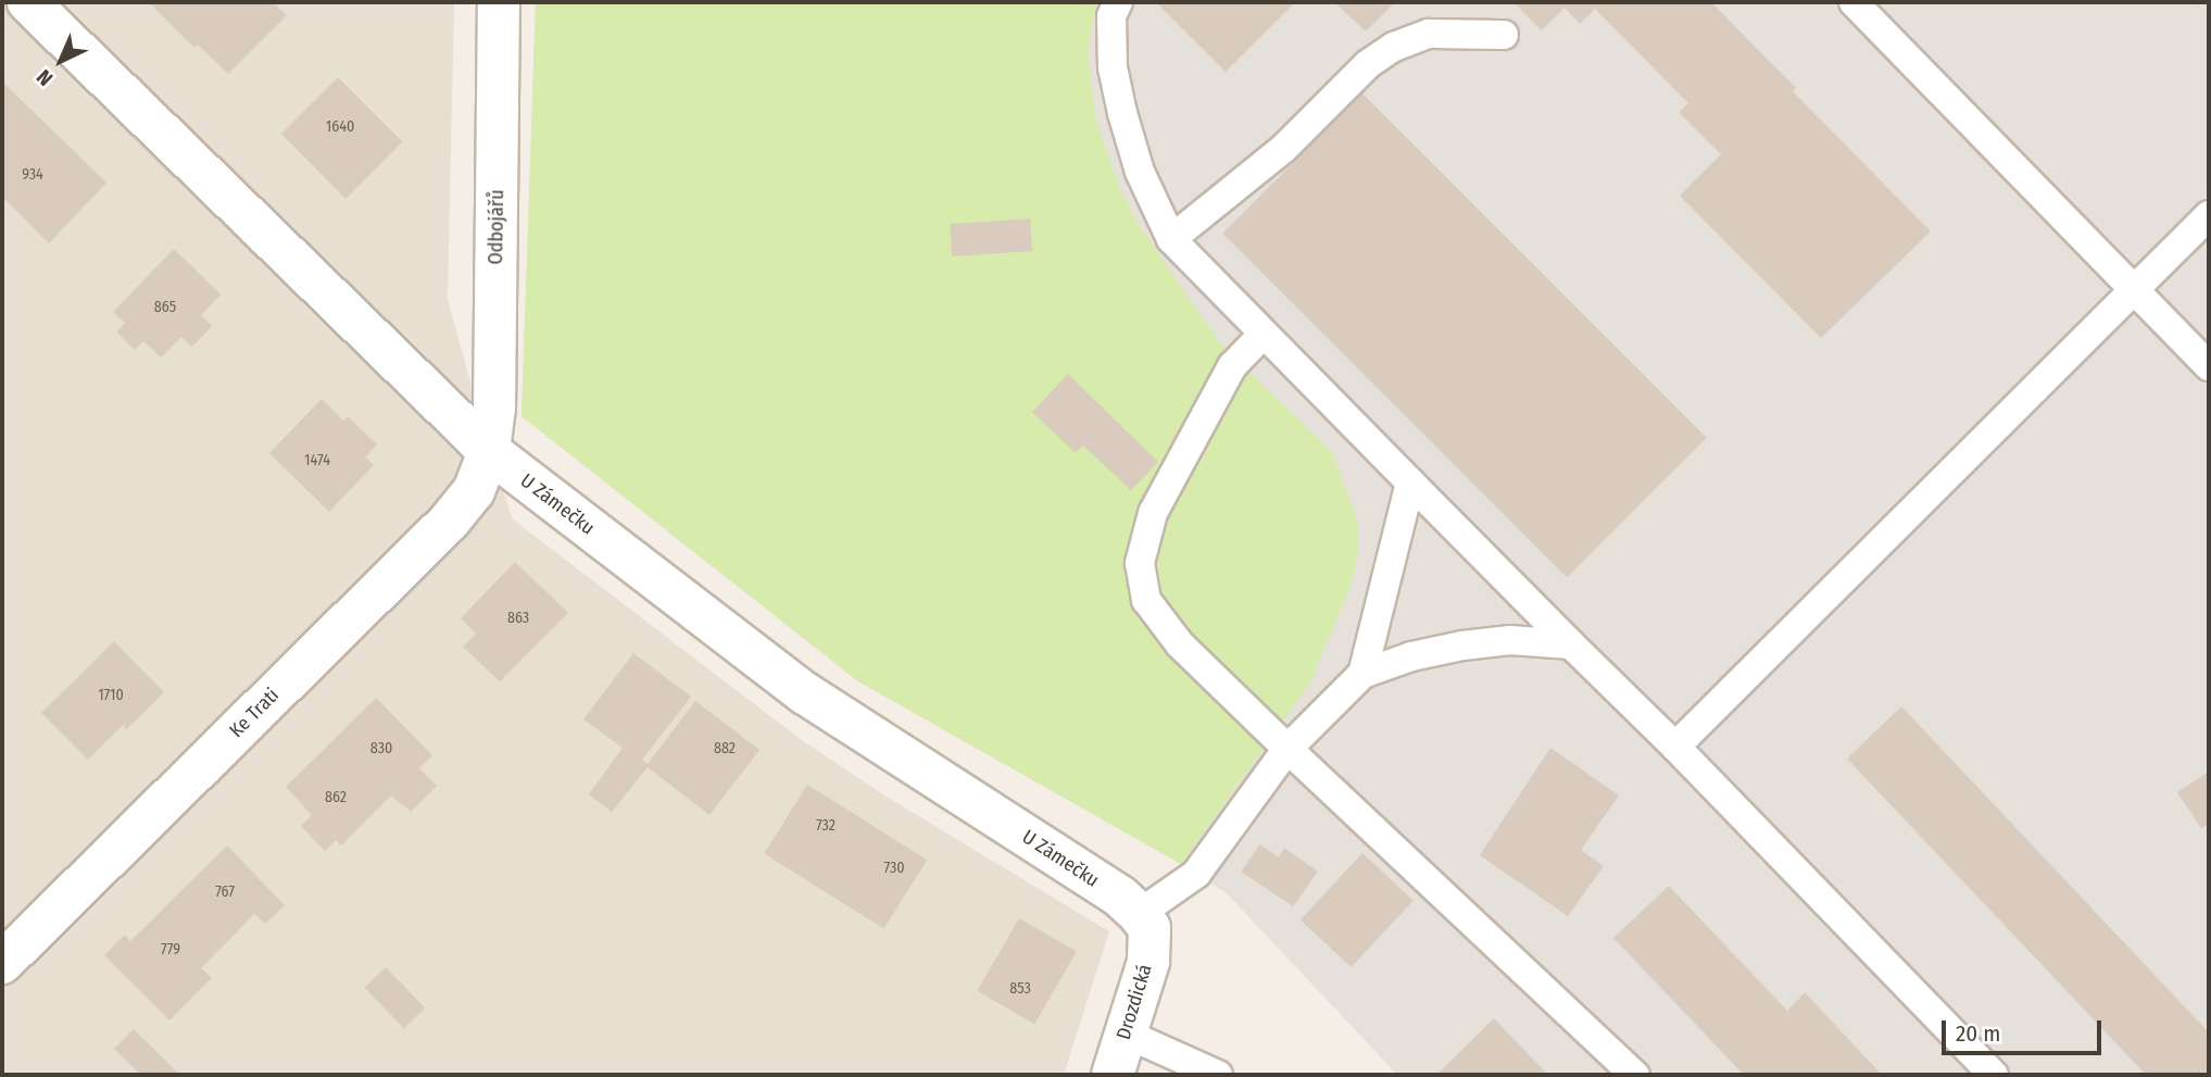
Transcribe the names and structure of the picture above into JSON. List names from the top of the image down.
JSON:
{
  "streets": {
    "street": [
      "Odbojářů",
      "U Zámečku",
      "Ke Trati",
      "Drozdická"
    ]
  },
  "crossings": [
    ["Odbojářů", "U Zámečku"],
    ["Odbojářů", "Ke Trati"],
    ["U Zámečku", "Ke Trati"],
    ["U Zámečku", "Drozdická"]
  ],
  "house_numbers": [
    "1640",
    "934",
    "865",
    "1474",
    "863",
    "1710",
    "830",
    "882",
    "862",
    "732",
    "730",
    "767",
    "779",
    "853"
  ],
  "scale_bar": "20 m",
  "north": "bottom left"
}
